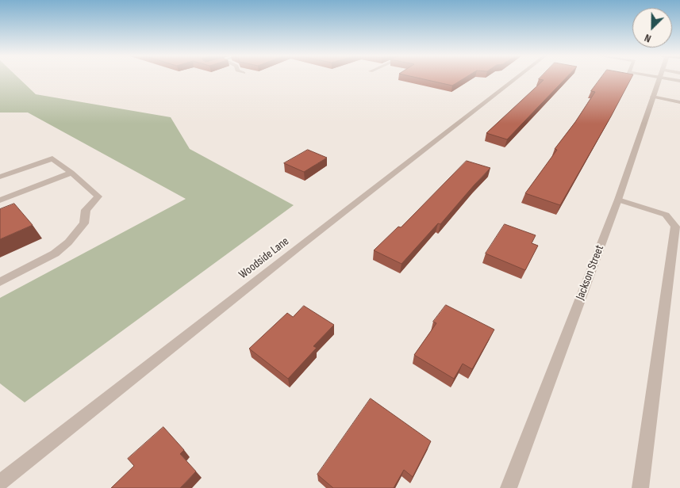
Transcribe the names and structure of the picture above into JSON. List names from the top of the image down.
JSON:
{
  "streets": {
    "street": ["Woodside Lane", "Jackson Street"]
  },
  "north": "bottom left"
}
